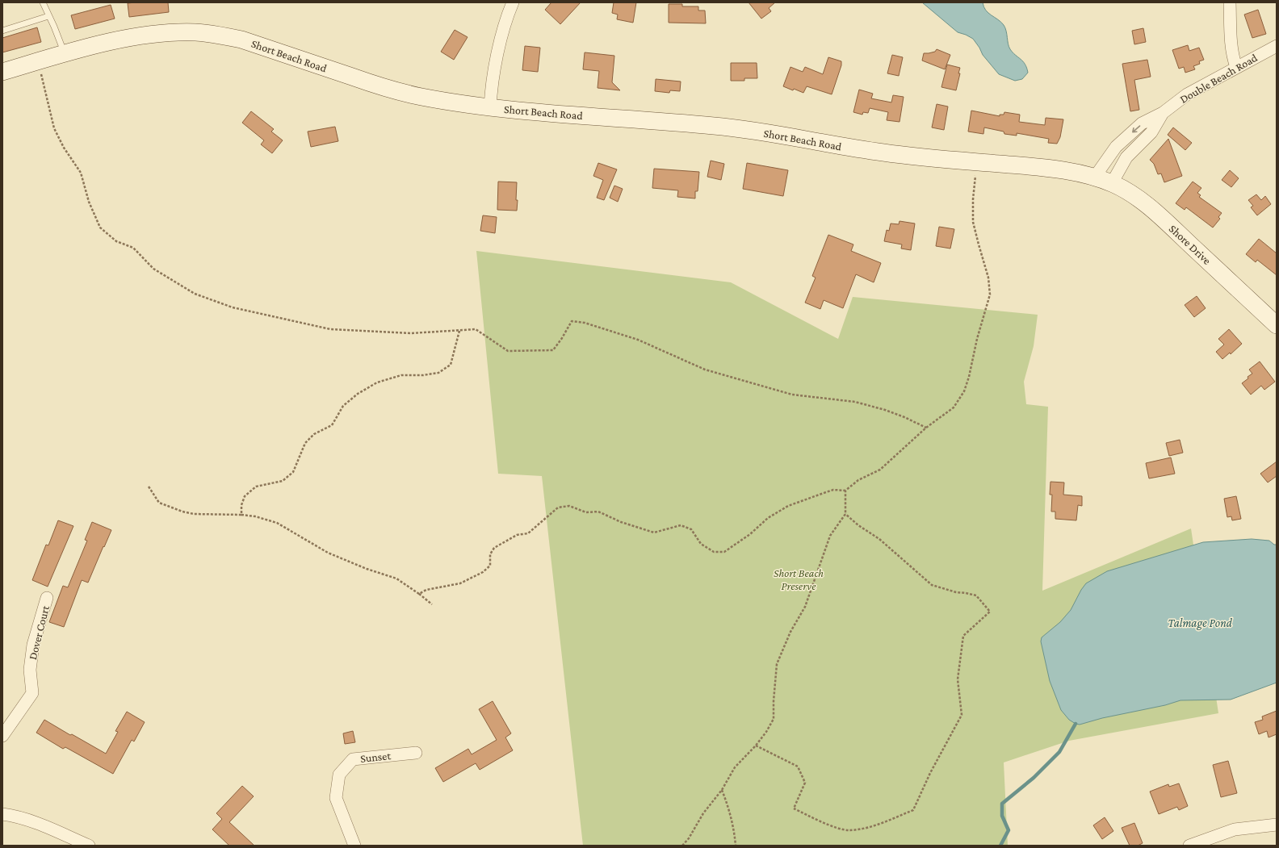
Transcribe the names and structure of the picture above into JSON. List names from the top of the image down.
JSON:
{
  "streets": {
    "main road": ["Short Beach Road", "Shore Drive"],
    "street": ["Double Beach Road", "Dover Court", "Sunset"]
  },
  "crossings": [
    ["Short Beach Road", "Double Beach Road"],
    ["Short Beach Road", "Shore Drive"],
    ["Double Beach Road", "Shore Drive"]
  ],
  "water": ["Talmage Pond"],
  "parks": ["Short Beach Preserve"]
}
